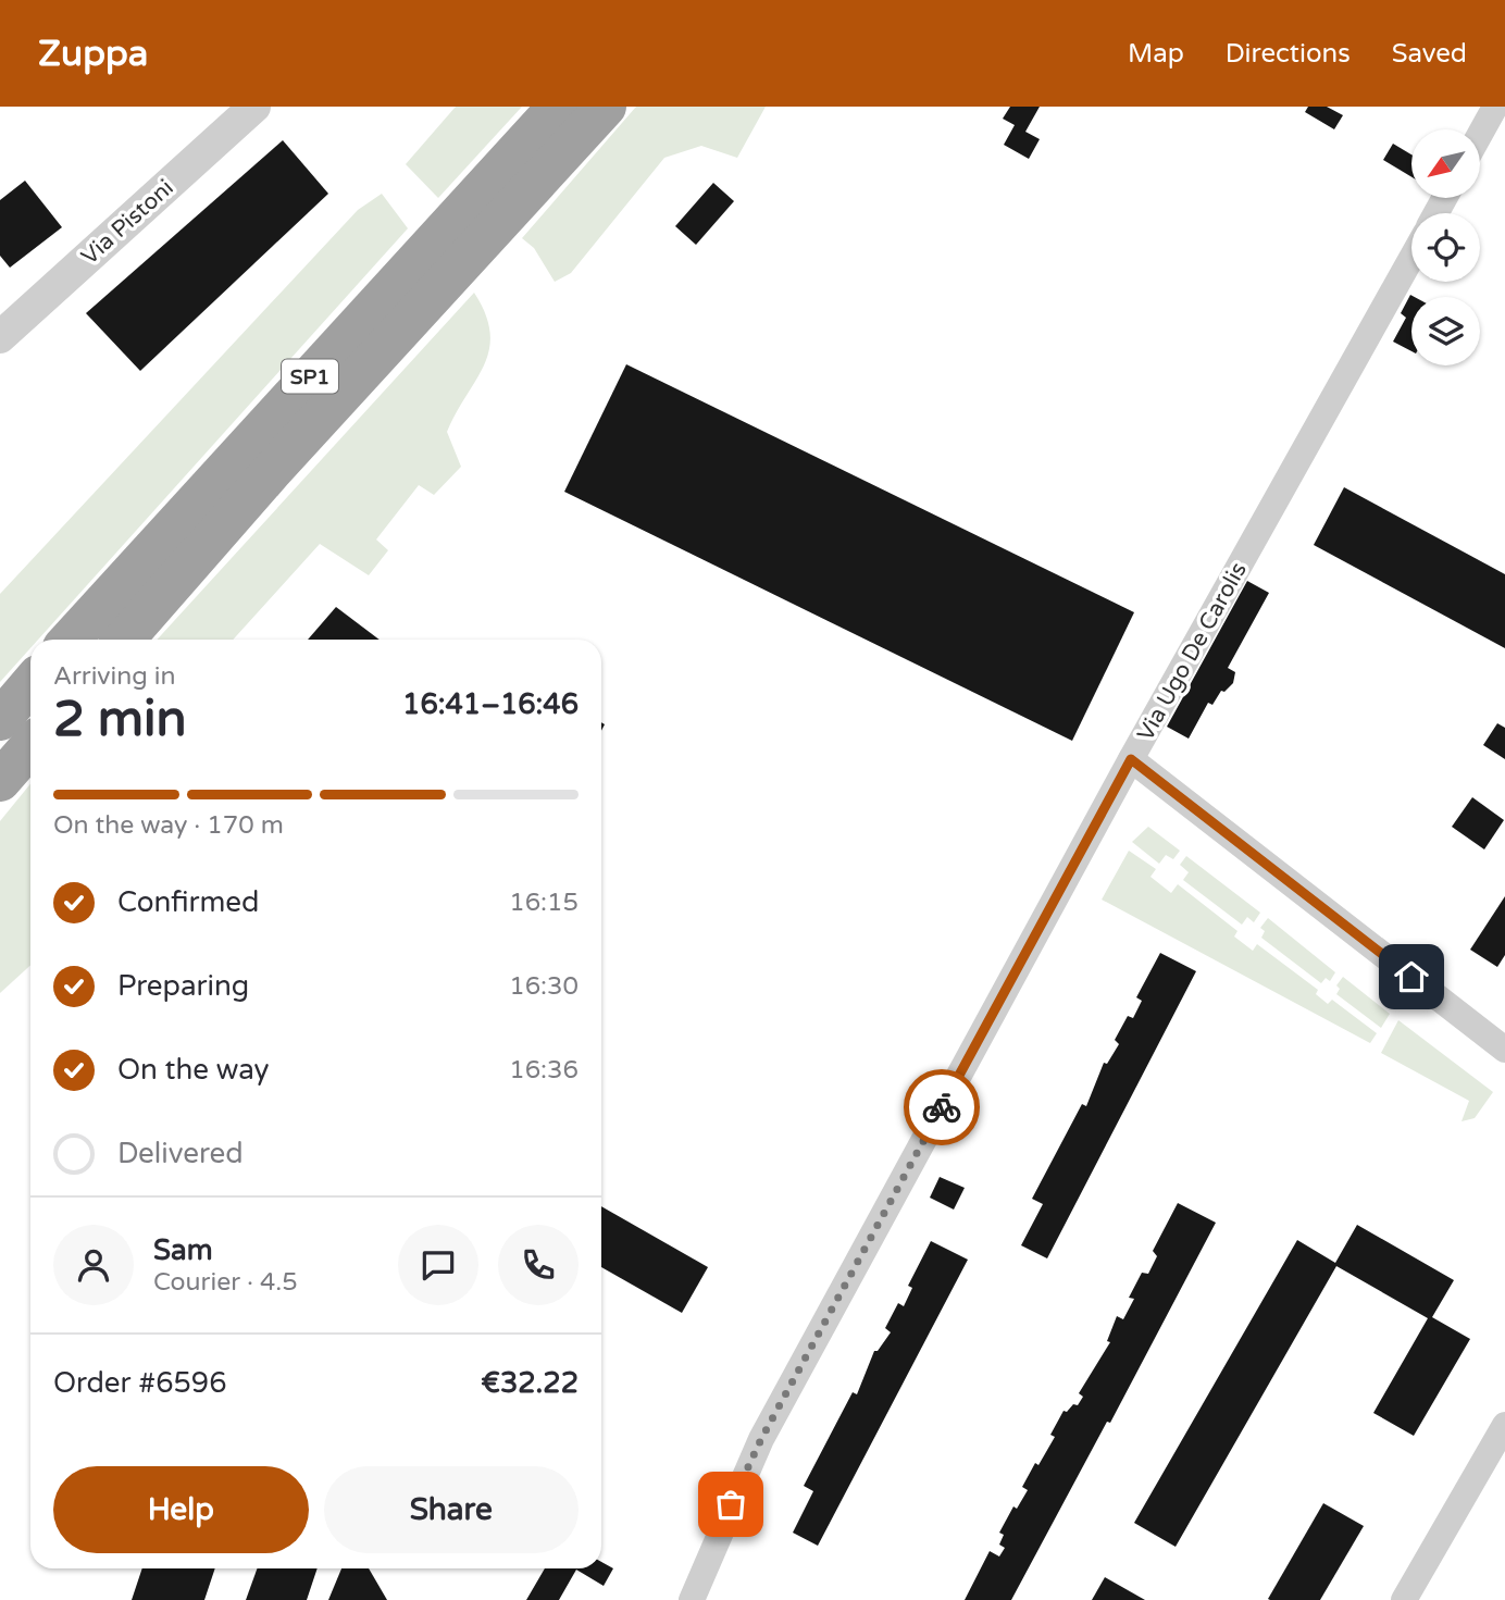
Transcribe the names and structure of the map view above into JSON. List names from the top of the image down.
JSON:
{
  "streets": {
    "highway": ["SP1"],
    "street": ["Via Pistoni", "Via Ugo De Carolis"]
  },
  "north": "bottom left",
  "page": {
    "header": "Zuppa",
    "nav": ["Map", "Directions", "Saved"],
    "heading": ["2 min", "Arriving in", "16:41–16:46"],
    "panel": [
      "Sam",
      "Courier · 4.5",
      "Order #6596",
      "€32.22"
    ],
    "bar": "On the way · 170 m",
    "list": [
      ["Confirmed", "16:15"],
      ["Preparing", "16:30"],
      ["On the way", "16:36"],
      "Delivered"
    ],
    "buttons": ["Help", "Share"]
  }
}
